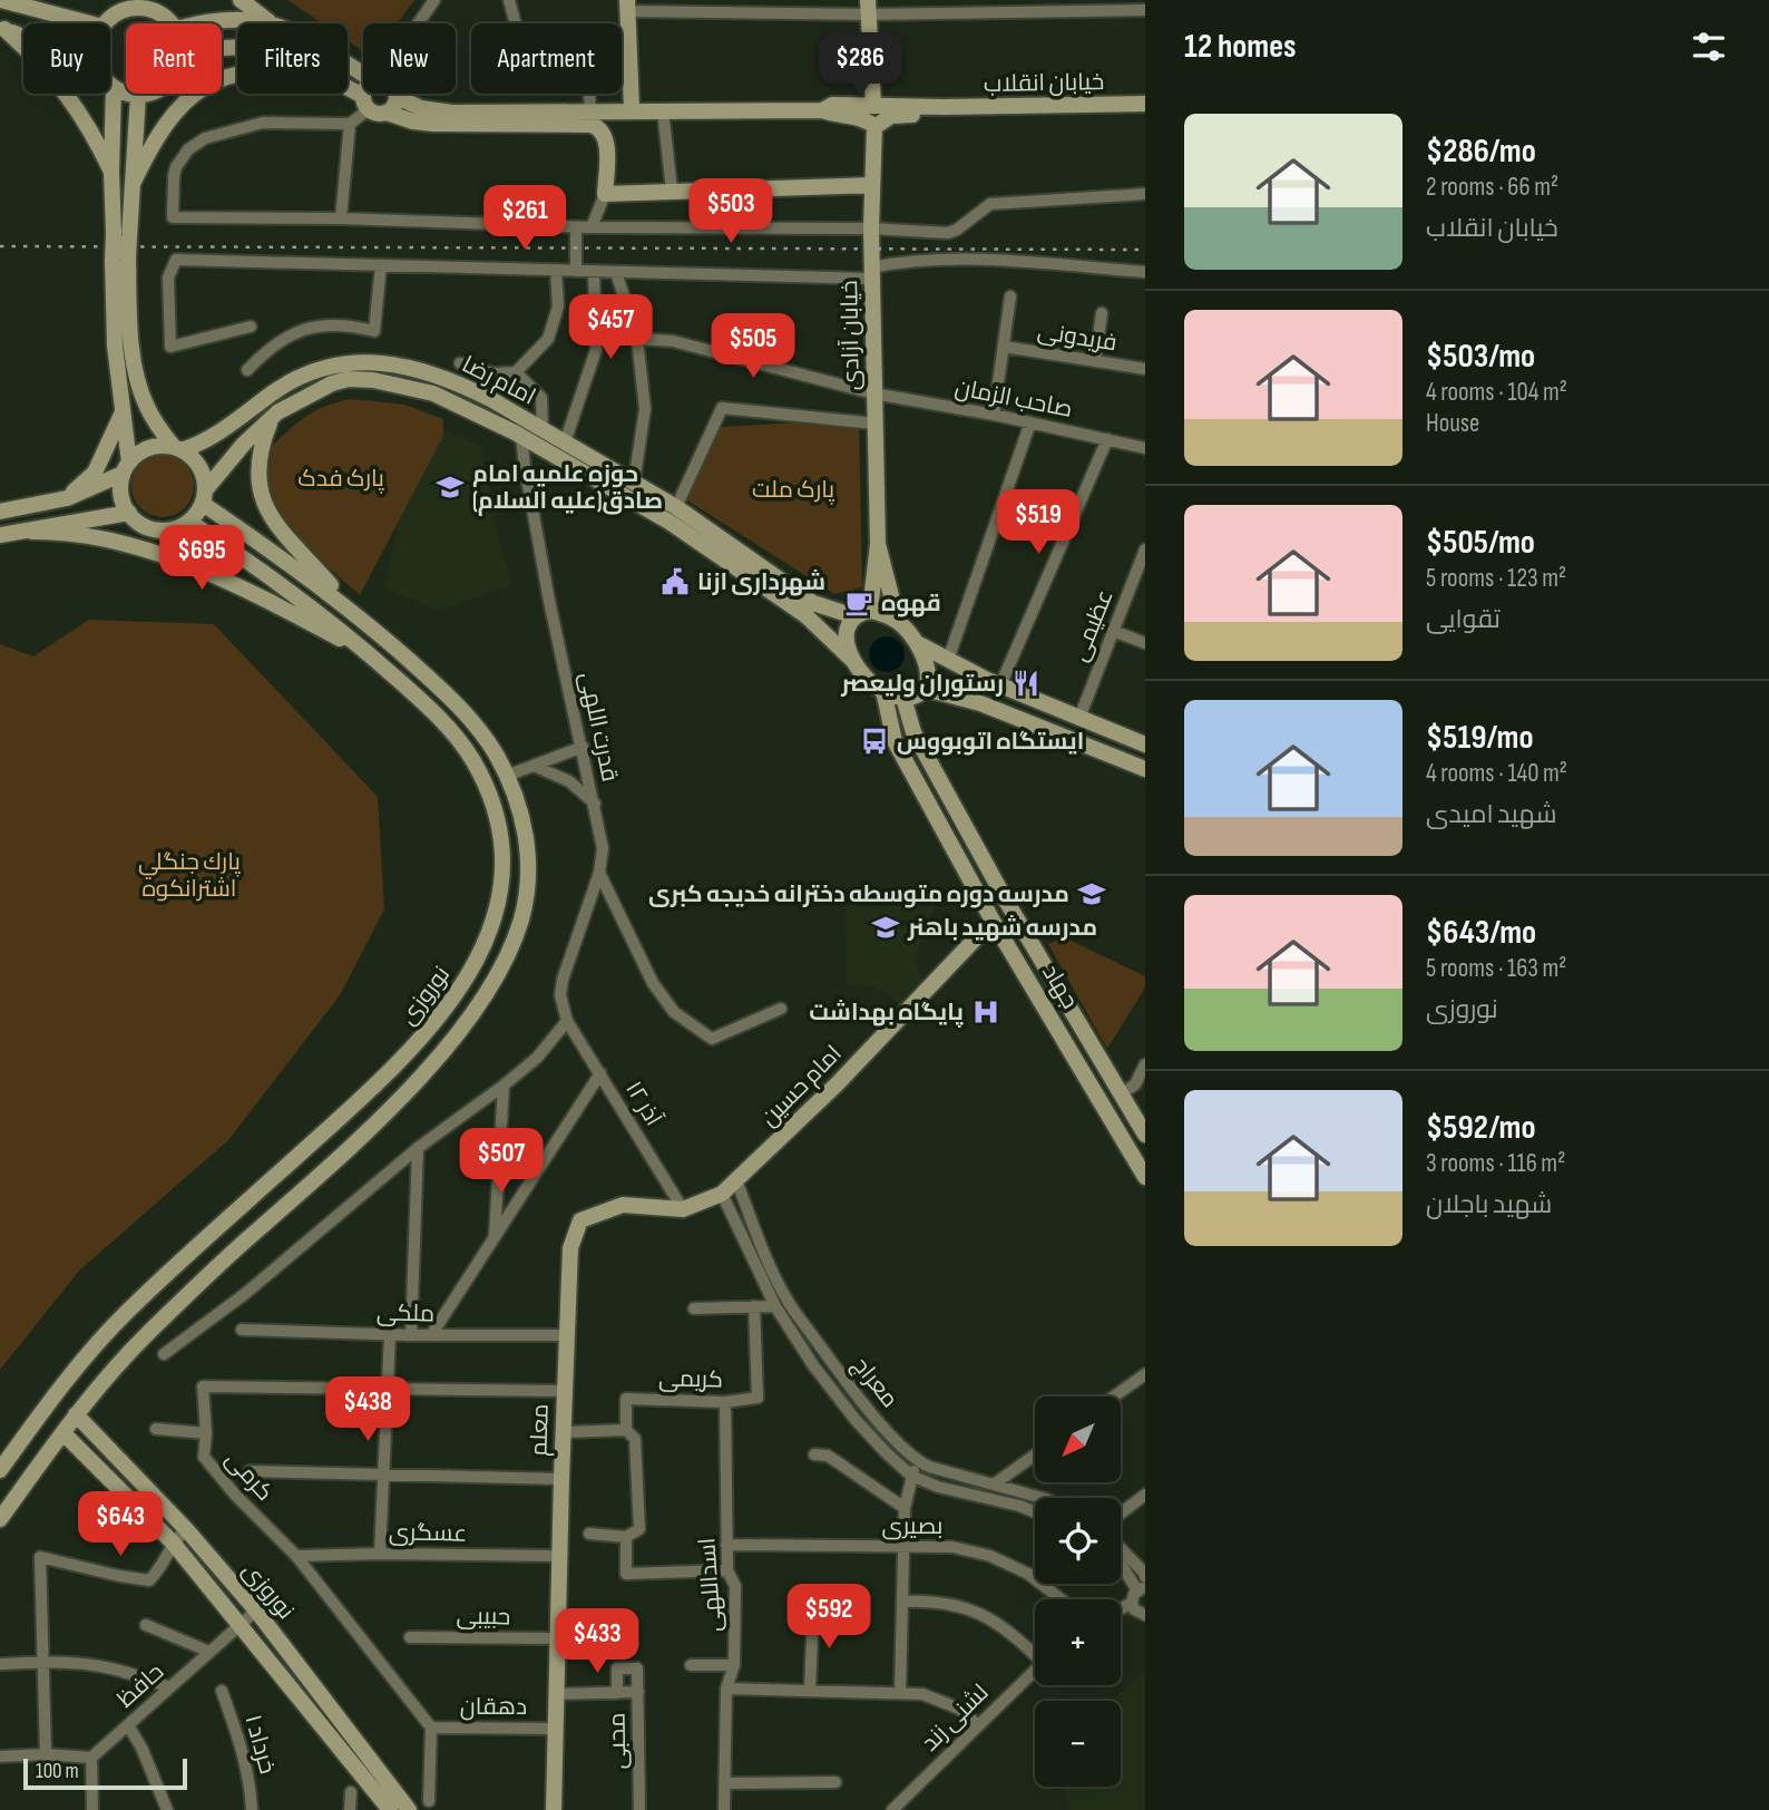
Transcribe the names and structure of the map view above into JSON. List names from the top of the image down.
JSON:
{
  "streets": {
    "main road": [
      "خیابان انقلاب",
      "خیابان آزادی",
      "امام رضا",
      "جهاد",
      "نوروزی",
      "امام حسین",
      "معلم"
    ],
    "street": [
      "فریدونی",
      "صاحب الزمان",
      "عظیمی",
      "قدرت اللهی",
      "۱۲ آذر",
      "ملکی",
      "کریمی",
      "معراج",
      "کرمی",
      "بصیری",
      "عسگری",
      "اسداللهی",
      "حبیبی",
      "حافظ",
      "دهقان",
      "لشنی زند",
      "محبی",
      "خرداد ۱"
    ]
  },
  "crossings": [
    ["خیابان انقلاب", "خیابان آزادی"],
    ["خیابان آزادی", "صاحب الزمان"],
    ["امام رضا", "قدرت اللهی"],
    ["امام رضا", "نوروزی"],
    ["قدرت اللهی", "۱۲ آذر"],
    ["جهاد", "امام حسین"],
    ["نوروزی", "حافظ"],
    ["امام حسین", "معراج"],
    ["امام حسین", "معلم"],
    ["۱۲ آذر", "معلم"],
    ["ملکی", "معلم"],
    ["کریمی", "اسداللهی"],
    ["معراج", "معلم"],
    ["معلم", "کرمی"],
    ["معلم", "عسگری"],
    ["معلم", "حبیبی"],
    ["معلم", "دهقان"],
    ["کرمی", "عسگری"],
    ["کرمی", "دهقان"],
    ["بصیری", "اسداللهی"]
  ],
  "parks": ["پارک فدک", "پارک ملت", "پارك جنگلي اشترانكوه"],
  "places": {
    "school or university": ["حوزه علمیه امام صادق(علیه السلام)", "مدرسه دوره متوسطه دخترانه خدیجه کبری", "مدرسه شهید باهنر"],
    "public building": ["شهرداری ازنا"],
    "cafe": ["قهوه"],
    "restaurant": ["رستوران ولیعصر"],
    "bus stop": ["ایستگاه اتوبووس"],
    "hospital": ["پایگاه بهداشت"]
  },
  "scale_bar": "100 m",
  "north": "bottom left",
  "page": {
    "heading": "12 homes",
    "chip": [
      "Buy",
      "Rent",
      "Filters",
      "New",
      "Apartment"
    ],
    "price": [
      "$286",
      "$503",
      "$261",
      "$457",
      "$505",
      "$519",
      "$695",
      "$507",
      "$438",
      "$643",
      "$592",
      "$433"
    ],
    "list": [
      {
        "name": "$286/mo",
        "note": "2 rooms · 66 m² · خیابان انقلاب"
      },
      {
        "name": "$503/mo",
        "note": "4 rooms · 104 m² · House"
      },
      {
        "name": "$505/mo",
        "note": "5 rooms · 123 m² · تقوایی"
      },
      {
        "name": "$519/mo",
        "note": "4 rooms · 140 m² · شهید امیدی"
      },
      {
        "name": "$643/mo",
        "note": "5 rooms · 163 m² · نوروزی"
      },
      {
        "name": "$592/mo",
        "note": "3 rooms · 116 m² · شهید باجلان"
      }
    ],
    "map_buttons": ["+", "−"],
    "scale": "100 m"
  }
}
